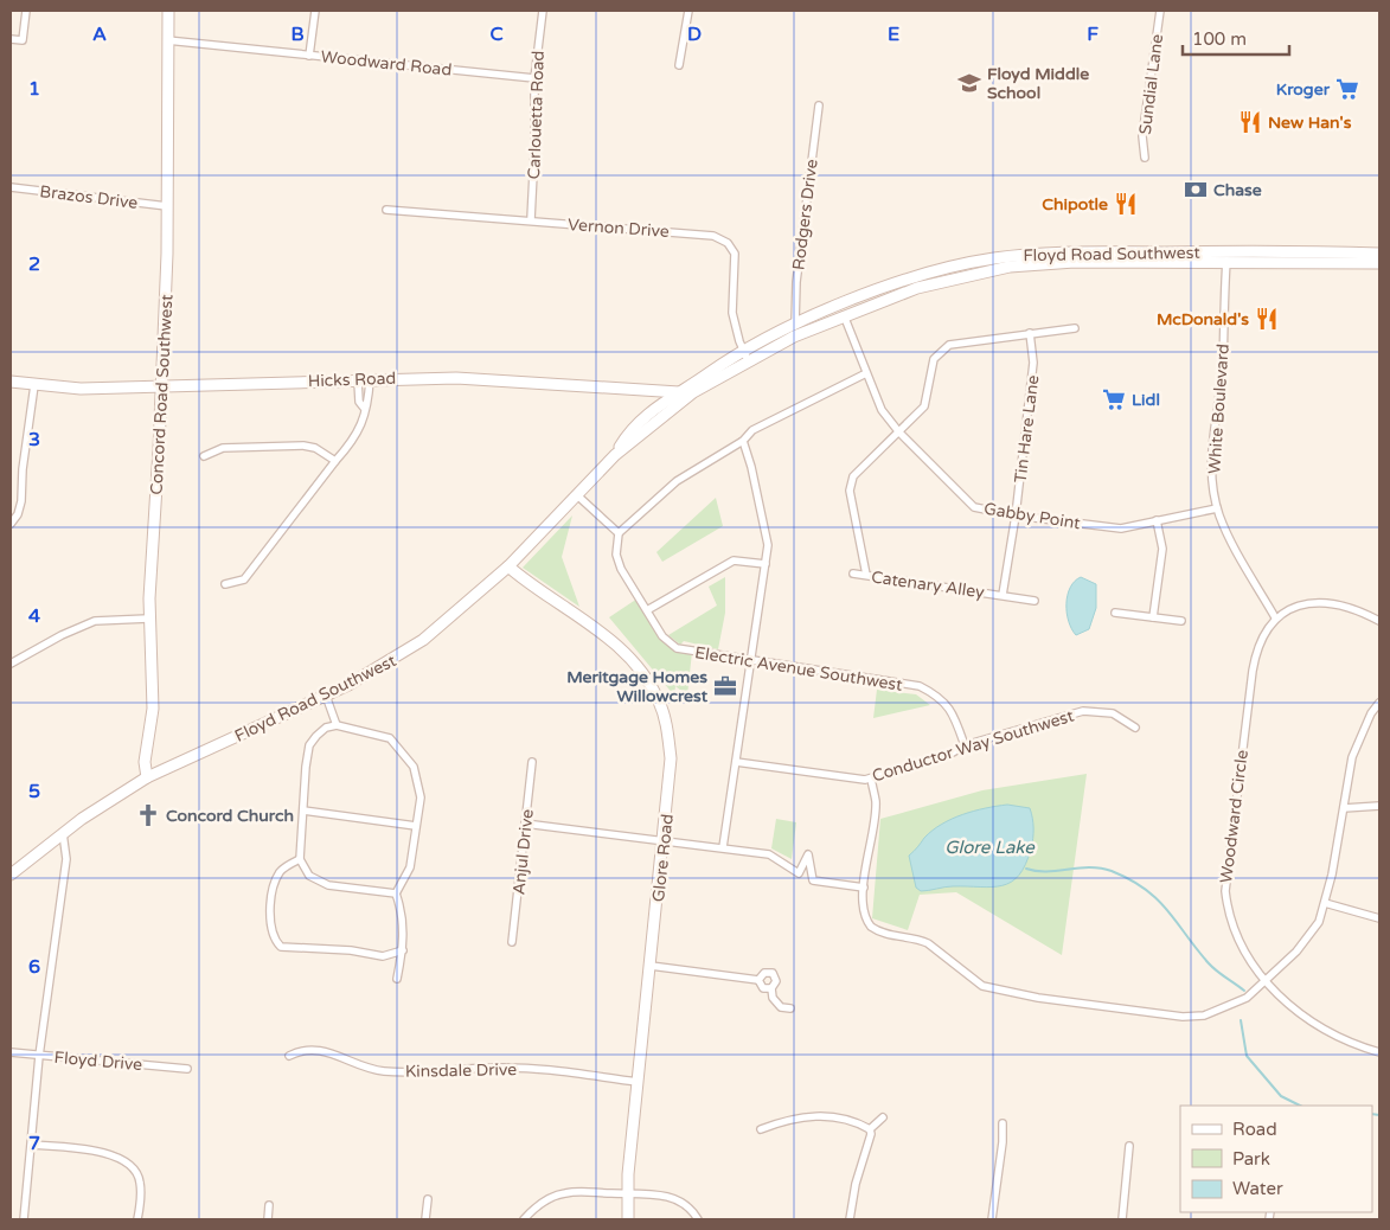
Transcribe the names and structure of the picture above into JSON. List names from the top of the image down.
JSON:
{
  "streets": {
    "main road": [
      "Floyd Road Southwest",
      "Hicks Road",
      "Concord Road Southwest",
      "Glore Road"
    ],
    "street": [
      "Woodward Road",
      "Sundial Lane",
      "Carlouetta Road",
      "Brazos Drive",
      "Rodgers Drive",
      "Vernon Drive",
      "White Boulevard",
      "Tin Hare Lane",
      "Gabby Point",
      "Catenary Alley",
      "Electric Avenue Southwest",
      "Conductor Way Southwest",
      "Woodward Circle",
      "Anjul Drive",
      "Floyd Drive",
      "Kinsdale Drive"
    ]
  },
  "crossings": [
    ["Woodward Road", "Carlouetta Road"],
    ["Woodward Road", "Concord Road Southwest"],
    ["Carlouetta Road", "Vernon Drive"],
    ["Brazos Drive", "Concord Road Southwest"],
    ["Rodgers Drive", "Floyd Road Southwest"],
    ["Vernon Drive", "Floyd Road Southwest"],
    ["Floyd Road Southwest", "Hicks Road"],
    ["Floyd Road Southwest", "Concord Road Southwest"],
    ["Floyd Road Southwest", "White Boulevard"],
    ["Floyd Road Southwest", "Gabby Point"],
    ["Floyd Road Southwest", "Glore Road"],
    ["Hicks Road", "Concord Road Southwest"],
    ["White Boulevard", "Gabby Point"],
    ["White Boulevard", "Woodward Circle"],
    ["Tin Hare Lane", "Gabby Point"],
    ["Tin Hare Lane", "Catenary Alley"],
    ["Electric Avenue Southwest", "Conductor Way Southwest"],
    ["Glore Road", "Kinsdale Drive"]
  ],
  "water": ["Glore Lake"],
  "places": {
    "school or university": ["Floyd Middle School"],
    "supermarket": ["Kroger", "Lidl"],
    "restaurant": ["New Han's", "Chipotle", "McDonald's"],
    "bank": ["Chase"],
    "office": ["Meritgage Homes Willowcrest"],
    "church": ["Concord Church"]
  },
  "legend": ["Road", "Park", "Water"],
  "scale_bar": "100 m",
  "grid": {
    "columns": [
      "A",
      "B",
      "C",
      "D",
      "E",
      "F"
    ],
    "rows": [
      "1",
      "2",
      "3",
      "4",
      "5",
      "6",
      "7"
    ]
  }
}
